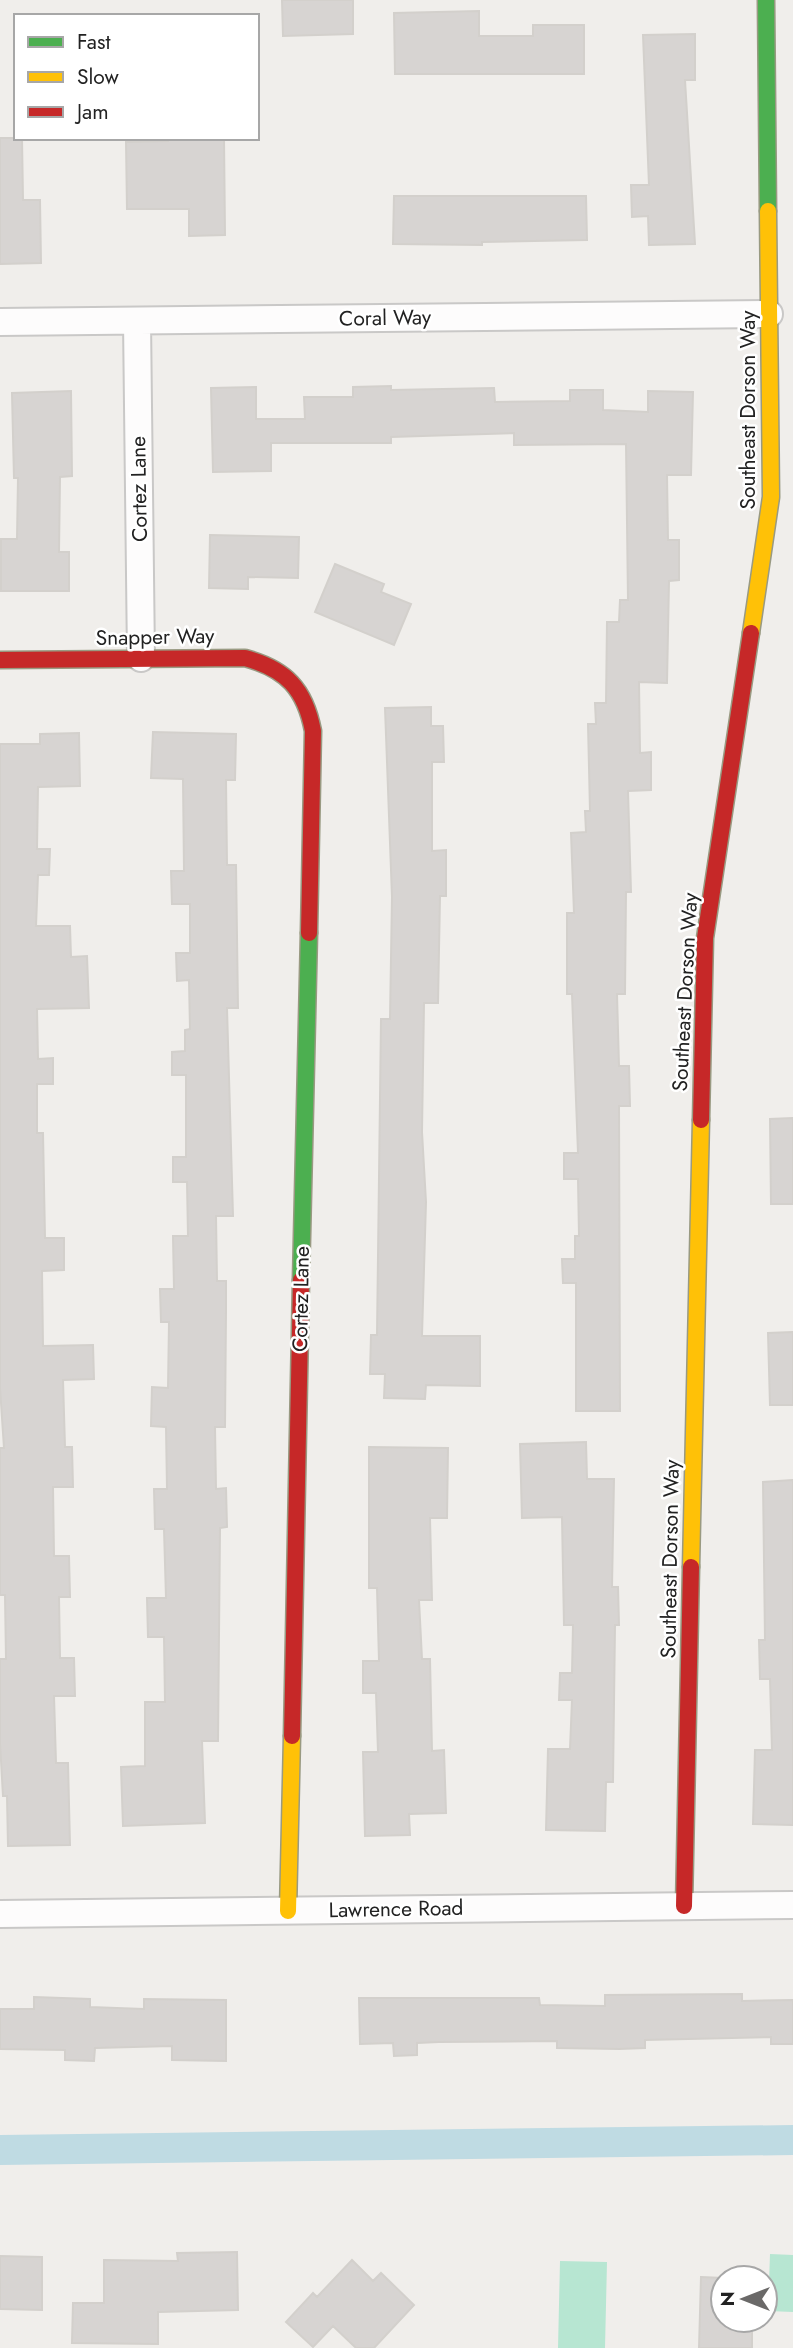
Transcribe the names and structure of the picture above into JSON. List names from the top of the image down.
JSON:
{
  "streets": {
    "street": [
      "Coral Way",
      "Southeast Dorson Way",
      "Cortez Lane",
      "Snapper Way",
      "Lawrence Road"
    ]
  },
  "crossings": [
    ["Coral Way", "Southeast Dorson Way"],
    ["Coral Way", "Cortez Lane"],
    ["Southeast Dorson Way", "Lawrence Road"],
    ["Cortez Lane", "Snapper Way"],
    ["Cortez Lane", "Lawrence Road"]
  ],
  "legend": ["Fast", "Slow", "Jam"],
  "north": "left"
}
